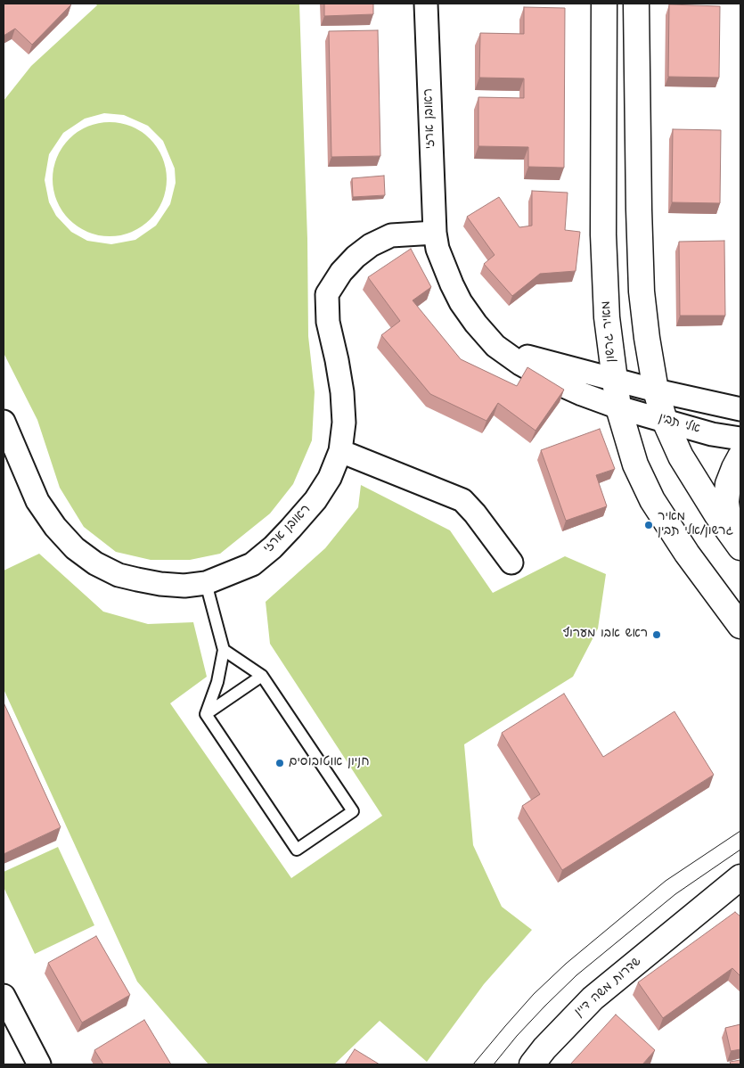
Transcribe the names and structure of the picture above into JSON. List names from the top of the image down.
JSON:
{
  "streets": {
    "street": [
      "ראובן ארזי",
      "מאיר גרשון",
      "אלי תבין",
      "שדרות משה דיין"
    ]
  },
  "crossings": [
    ["ראובן ארזי", "מאיר גרשון"],
    ["ראובן ארזי", "אלי תבין"],
    ["מאיר גרשון", "אלי תבין"]
  ],
  "places": ["מאיר גרשון/אלי תבין", "ראש אבו מערוף", "חניון אוטובוסים"]
}
